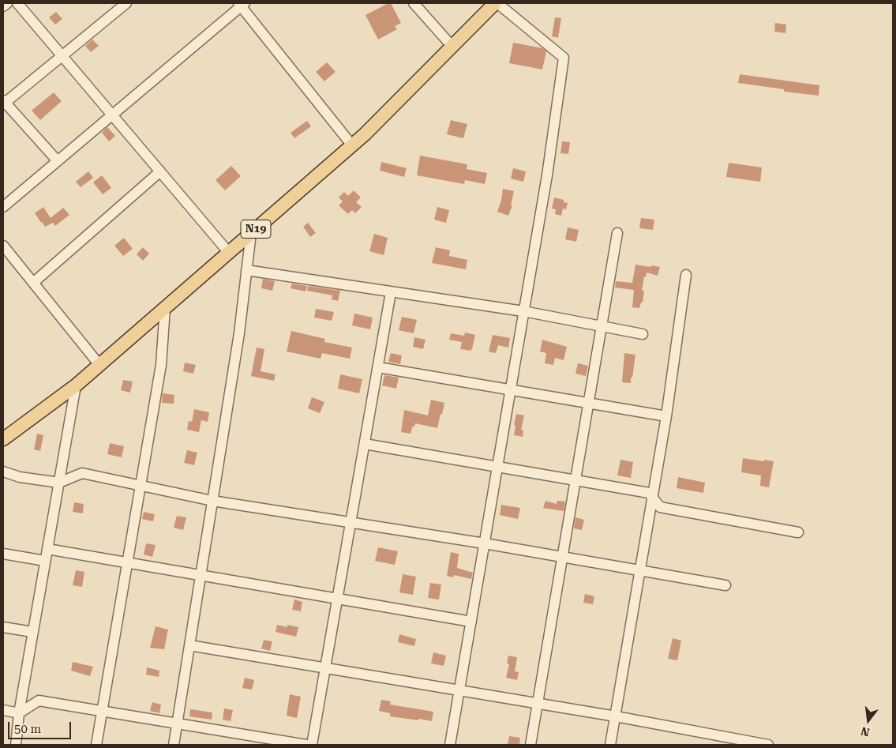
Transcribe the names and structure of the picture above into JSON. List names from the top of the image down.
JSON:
{
  "streets": {
    "main road": ["N19"]
  },
  "scale_bar": "50 m",
  "north": "bottom"
}
